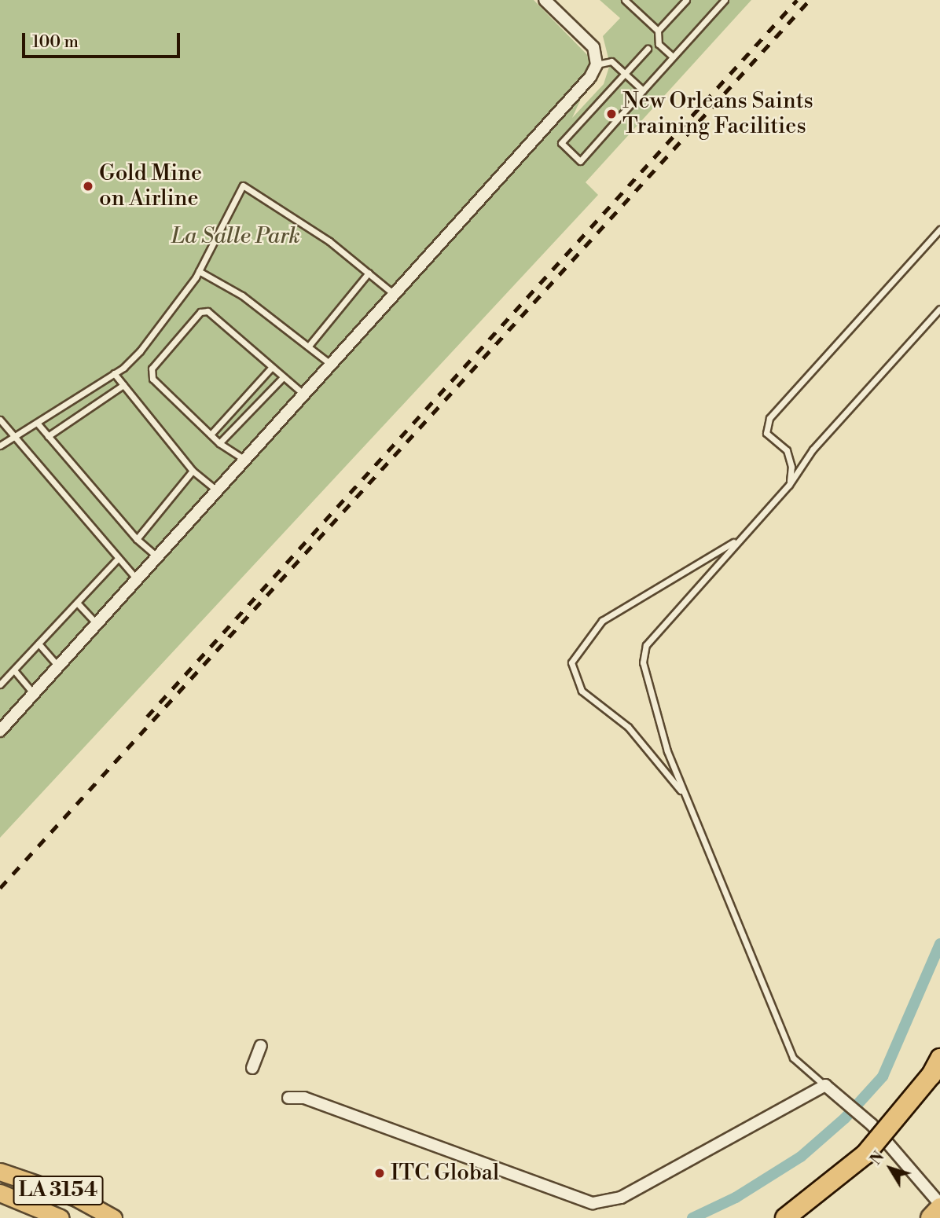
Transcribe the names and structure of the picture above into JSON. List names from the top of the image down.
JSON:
{
  "streets": {
    "main road": ["LA 3154"]
  },
  "parks": ["La Salle Park"],
  "places": ["New Orleans Saints Training Facilities", "Gold Mine on Airline", "ITC Global"],
  "scale_bar": "100 m",
  "north": "top left"
}
